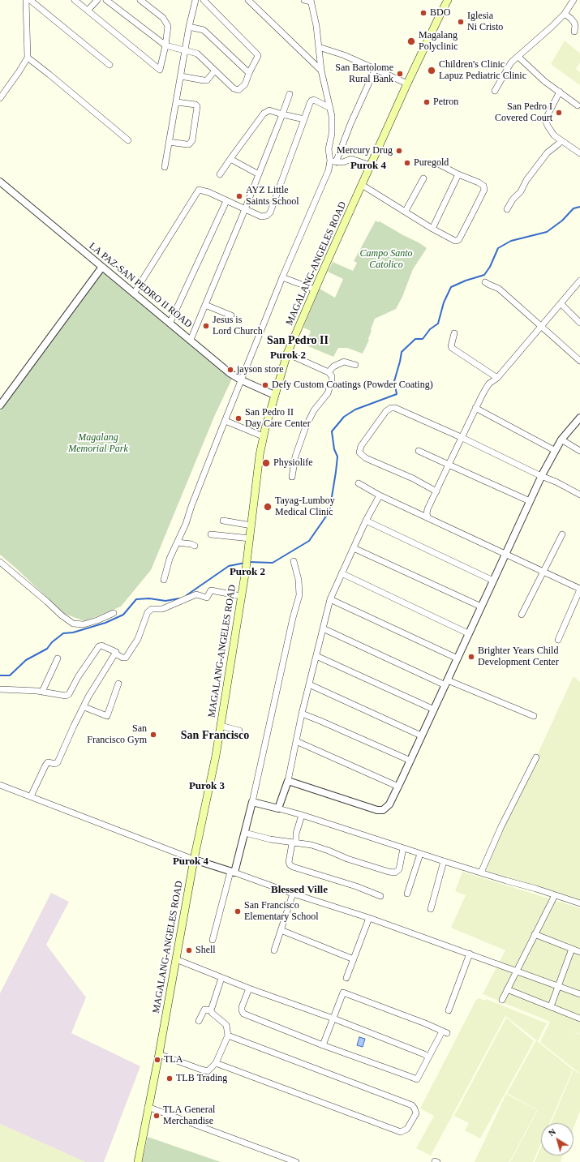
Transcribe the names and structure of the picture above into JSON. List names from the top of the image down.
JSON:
{
  "streets": {
    "main road": ["MAGALANG-ANGELES ROAD"],
    "street": ["LA PAZ-SAN PEDRO II ROAD"]
  },
  "crossings": [
    ["MAGALANG-ANGELES ROAD", "LA PAZ-SAN PEDRO II ROAD"]
  ],
  "districts": [
    "Purok 4",
    "San Pedro II",
    "Purok 2",
    "Purok 2",
    "San Francisco",
    "Purok 3",
    "Purok 4",
    "Blessed Ville"
  ],
  "parks": ["Campo Santo Catolico", "Magalang Memorial Park"],
  "places": [
    "BDO",
    "Iglesia Ni Cristo",
    "Magalang Polyclinic",
    "Children's Clinic Lapuz Pediatric Clinic",
    "San Bartolome Rural Bank",
    "Petron",
    "San Pedro I Covered Court",
    "Mercury Drug",
    "Puregold",
    "AYZ Little Saints School",
    "Jesus is Lord Church",
    "jayson store",
    "Defy Custom Coatings (Powder Coating)",
    "San Pedro II Day Care Center",
    "Physiolife",
    "Tayag-Lumboy Medical Clinic",
    "Brighter Years Child Development Center",
    "San Francisco Gym",
    "San Francisco Elementary School",
    "Shell",
    "TLA",
    "TLB Trading",
    "TLA General Merchandise"
  ],
  "north": "top left"
}
